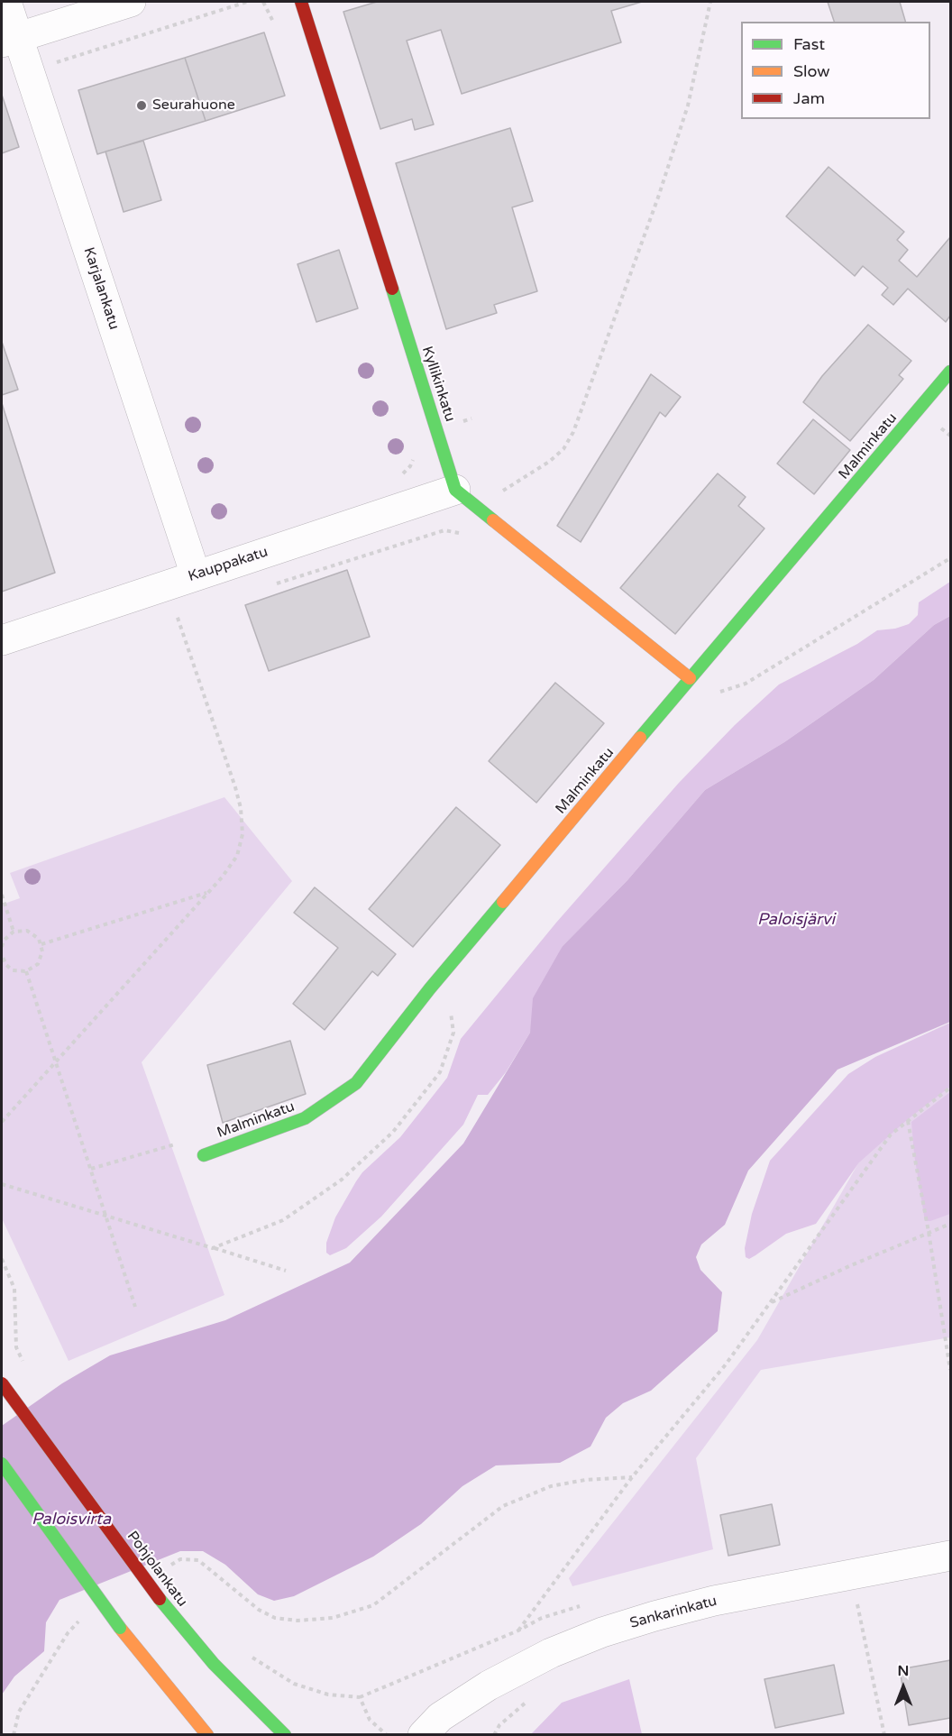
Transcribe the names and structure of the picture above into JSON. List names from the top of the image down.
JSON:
{
  "streets": {
    "street": [
      "Karjalankatu",
      "Kyllikinkatu",
      "Malminkatu",
      "Kauppakatu",
      "Pohjolankatu",
      "Sankarinkatu"
    ]
  },
  "crossings": [
    ["Karjalankatu", "Kauppakatu"],
    ["Kyllikinkatu", "Kauppakatu"]
  ],
  "water": ["Paloisjärvi", "Paloisvirta"],
  "places": ["Seurahuone"],
  "legend": ["Fast", "Slow", "Jam"],
  "north": "top"
}
